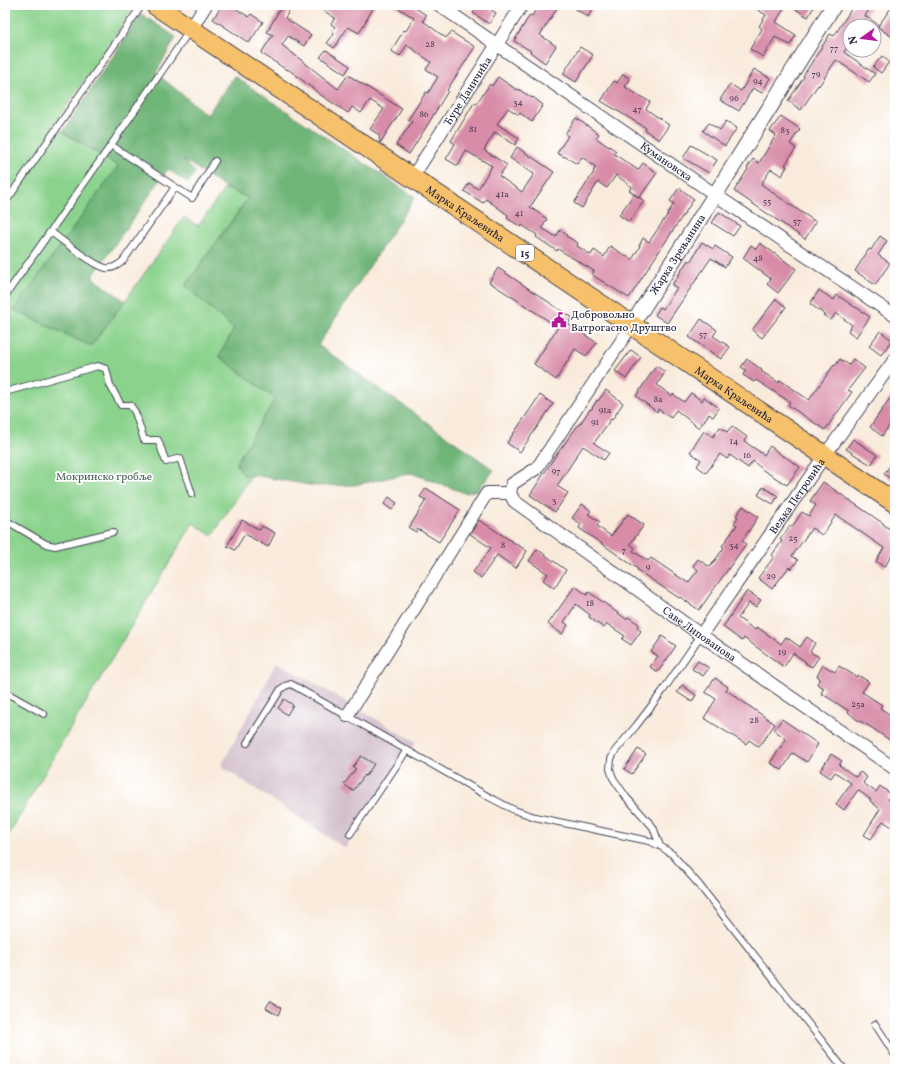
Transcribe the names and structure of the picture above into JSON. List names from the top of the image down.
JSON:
{
  "streets": {
    "main road": ["Марка Краљевића", "15"],
    "street": [
      "Ђуре Даничића",
      "Кумановска",
      "Жарка Зрењанина",
      "Вељка Петровића",
      "Саве Липованова"
    ]
  },
  "crossings": [
    ["Ђуре Даничића", "Кумановска"],
    ["Ђуре Даничића", "Марка Краљевића"],
    ["Кумановска", "Жарка Зрењанина"],
    ["Марка Краљевића", "Жарка Зрењанина"],
    ["Марка Краљевића", "Вељка Петровића"],
    ["Жарка Зрењанина", "Саве Липованова"],
    ["Вељка Петровића", "Саве Липованова"]
  ],
  "parks": ["Мокринско гробље"],
  "places": {
    "public building": ["Добровољно Ватрогасно Друштво"]
  },
  "house_numbers": [
    "28",
    "77",
    "79",
    "94",
    "96",
    "34",
    "47",
    "86",
    "81",
    "83",
    "41a",
    "55",
    "41",
    "57",
    "48",
    "57",
    "8a",
    "91a",
    "91",
    "14",
    "16",
    "97",
    "3",
    "25",
    "8",
    "34",
    "7",
    "9",
    "29",
    "18",
    "19",
    "25a",
    "28"
  ],
  "north": "left"
}
